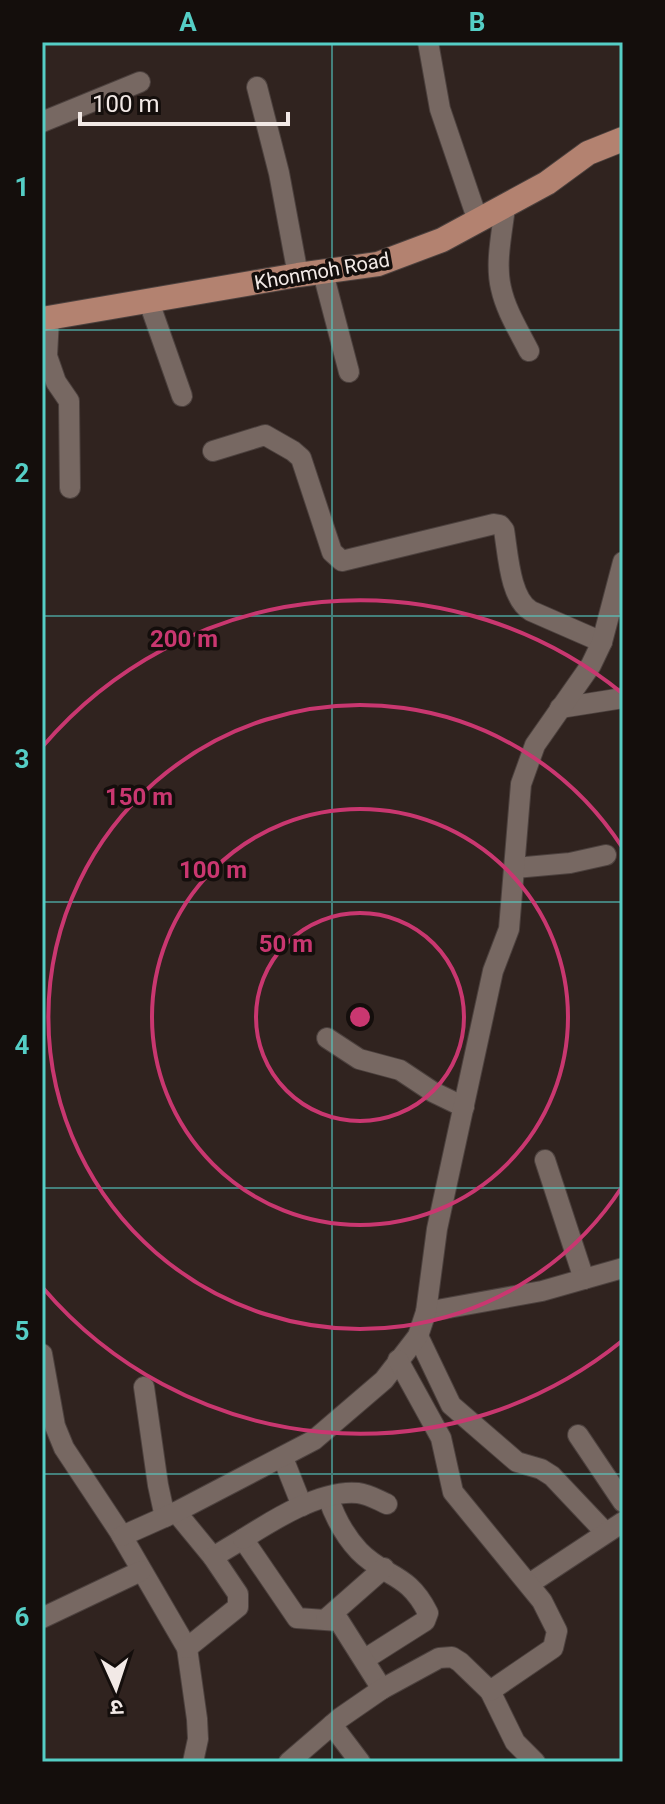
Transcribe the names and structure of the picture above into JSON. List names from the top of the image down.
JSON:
{
  "streets": {
    "main road": ["Khonmoh Road"]
  },
  "scale_bar": "100 m",
  "north": "bottom",
  "grid": {
    "columns": ["A", "B"],
    "rows": [
      "1",
      "2",
      "3",
      "4",
      "5",
      "6"
    ]
  },
  "rings": [
    "200 m",
    "150 m",
    "100 m",
    "50 m"
  ]
}
